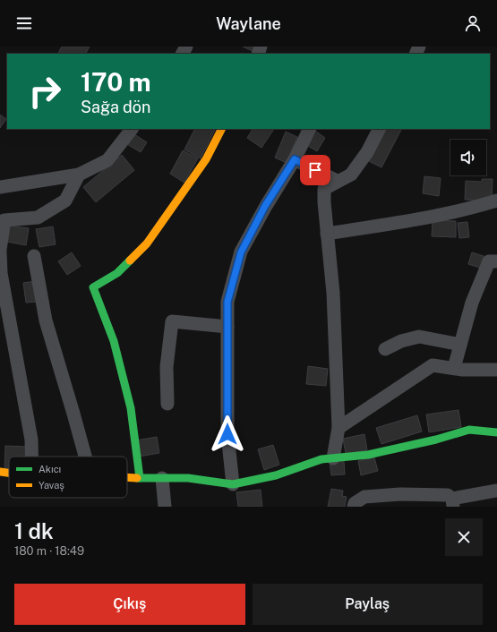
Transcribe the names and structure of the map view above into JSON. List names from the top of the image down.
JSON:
{
  "legend": ["Akıcı", "Yavaş"],
  "page": {
    "header": "Waylane",
    "turn": ["170 m", "Sağa dön"],
    "heading": ["1 dk", "180 m · 18:49"],
    "buttons": ["Çıkış", "Paylaş"]
  }
}
